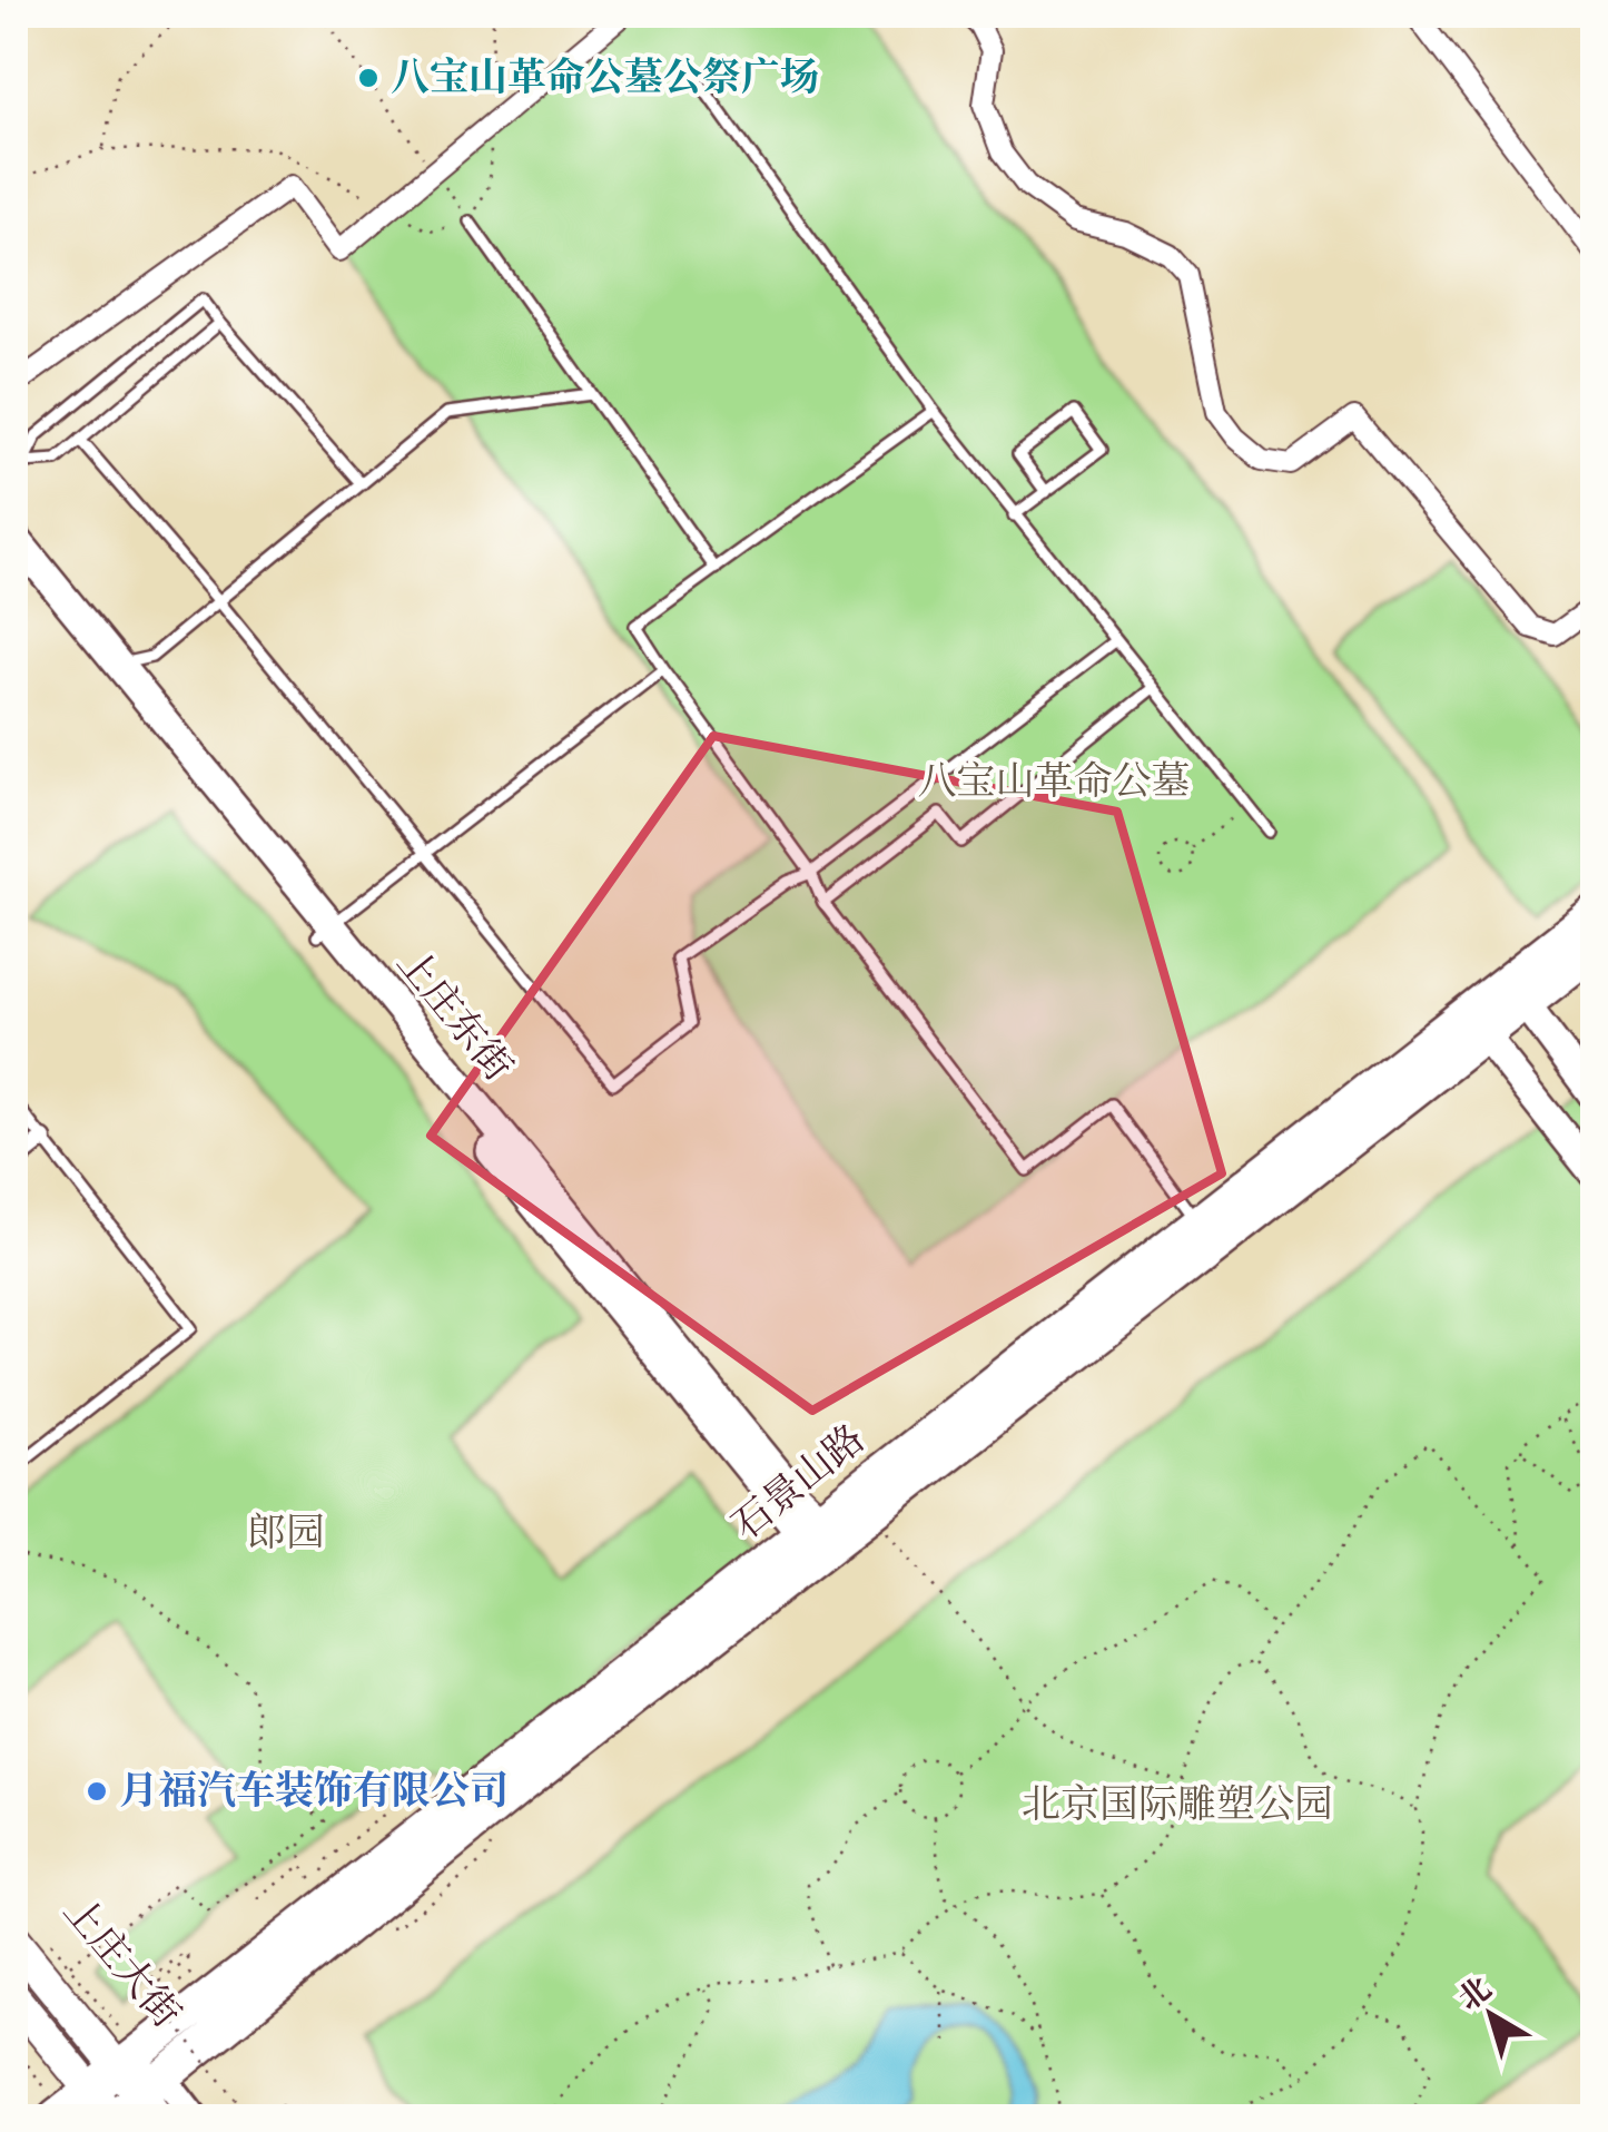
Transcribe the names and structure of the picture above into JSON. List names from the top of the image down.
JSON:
{
  "streets": {
    "highway": ["石景山路"],
    "main road": ["上庄东街", "上庄大街"]
  },
  "crossings": [
    ["上庄东街", "石景山路"],
    ["石景山路", "上庄大街"]
  ],
  "parks": ["八宝山革命公墓", "郎园", "北京国际雕塑公园"],
  "places": ["八宝山革命公墓公祭广场", "月福汽车装饰有限公司"],
  "north": "top left"
}
